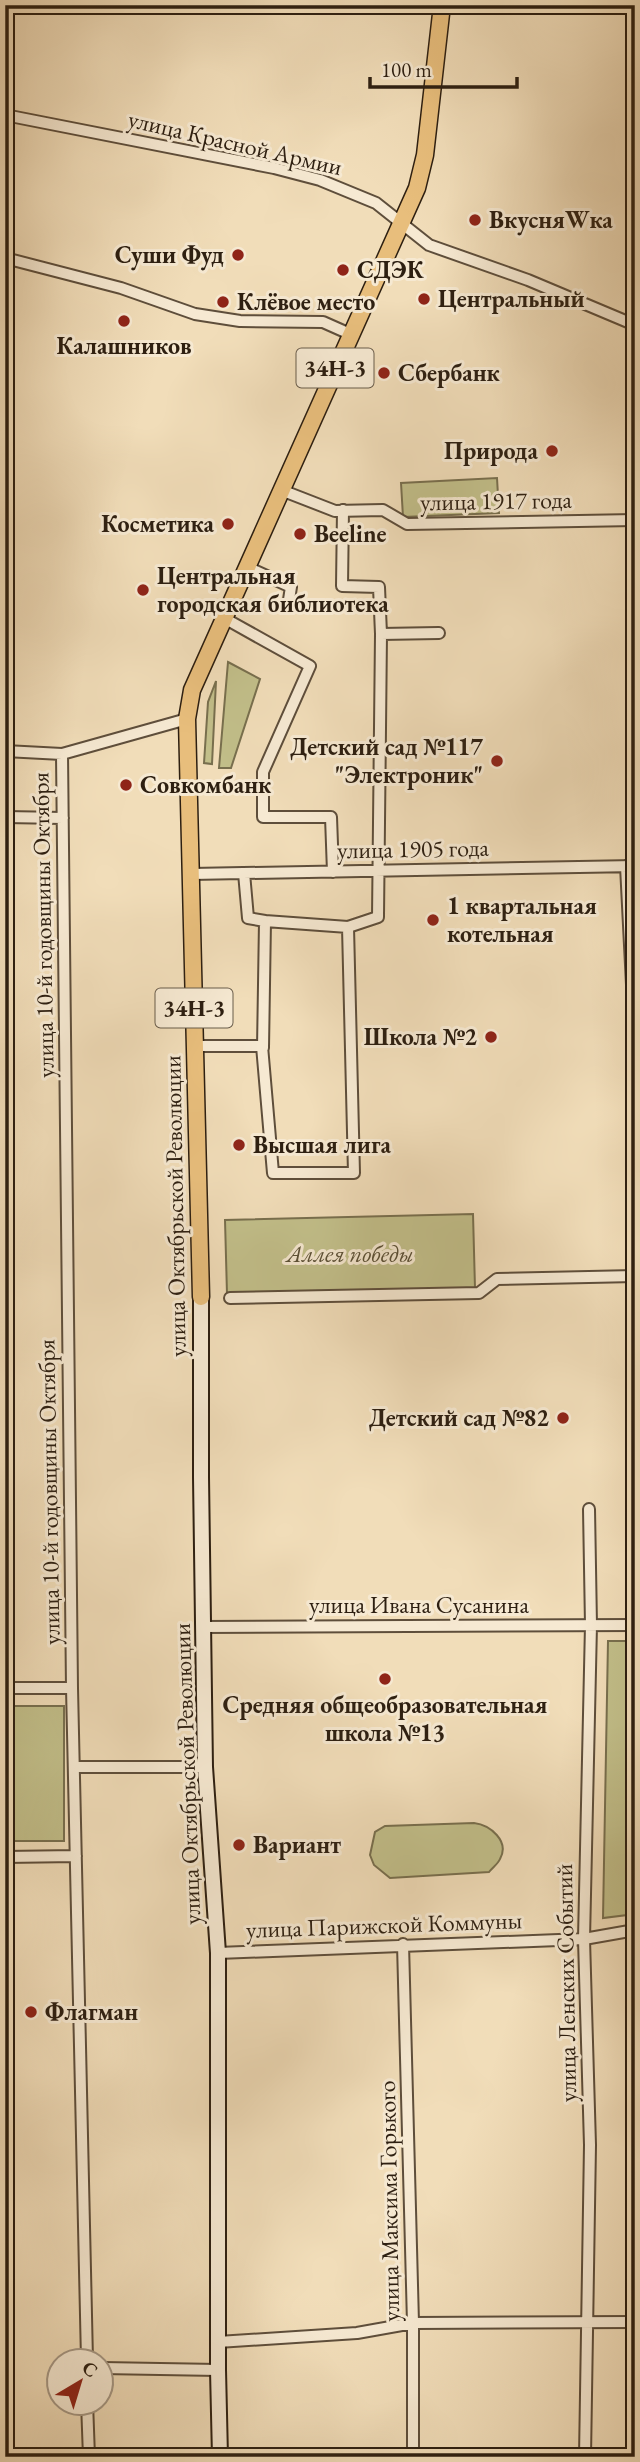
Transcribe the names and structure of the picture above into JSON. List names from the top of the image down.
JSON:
{
  "streets": {
    "main road": ["34Н-3", "улица Октябрьской Революции"],
    "street": [
      "улица Красной Армии",
      "улица 1917 года",
      "улица 1905 года",
      "улица 10-й годовщины Октября",
      "улица Ивана Сусанина",
      "улица Парижской Коммуны",
      "улица Ленских Событий",
      "улица Максима Горького"
    ]
  },
  "crossings": [
    ["улица Красной Армии", "улица Октябрьской Революции"],
    ["улица 1917 года", "улица Октябрьской Революции"],
    ["улица 1905 года", "улица Октябрьской Революции"],
    ["улица 10-й годовщины Октября", "улица Октябрьской Революции"],
    ["улица Октябрьской Революции", "улица Ивана Сусанина"],
    ["улица Октябрьской Революции", "улица Парижской Коммуны"],
    ["улица Ивана Сусанина", "улица Ленских Событий"],
    ["улица Парижской Коммуны", "улица Ленских Событий"],
    ["улица Парижской Коммуны", "улица Максима Горького"]
  ],
  "parks": ["Аллея победы"],
  "places": [
    "ВкусняWка",
    "Суши Фуд",
    "СДЭК",
    "Центральный",
    "Клёвое место",
    "Калашников",
    "Сбербанк",
    "Природа",
    "Косметика",
    "Beeline",
    "Центральная городская библиотека",
    "Детский сад №117 \"Электроник\"",
    "Совкомбанк",
    "1 квартальная котельная",
    "Школа №2",
    "Высшая лига",
    "Детский сад №82",
    "Средняя общеобразовательная школа №13",
    "Вариант",
    "Флагман"
  ],
  "scale_bar": "100 m",
  "north": "top right"
}
